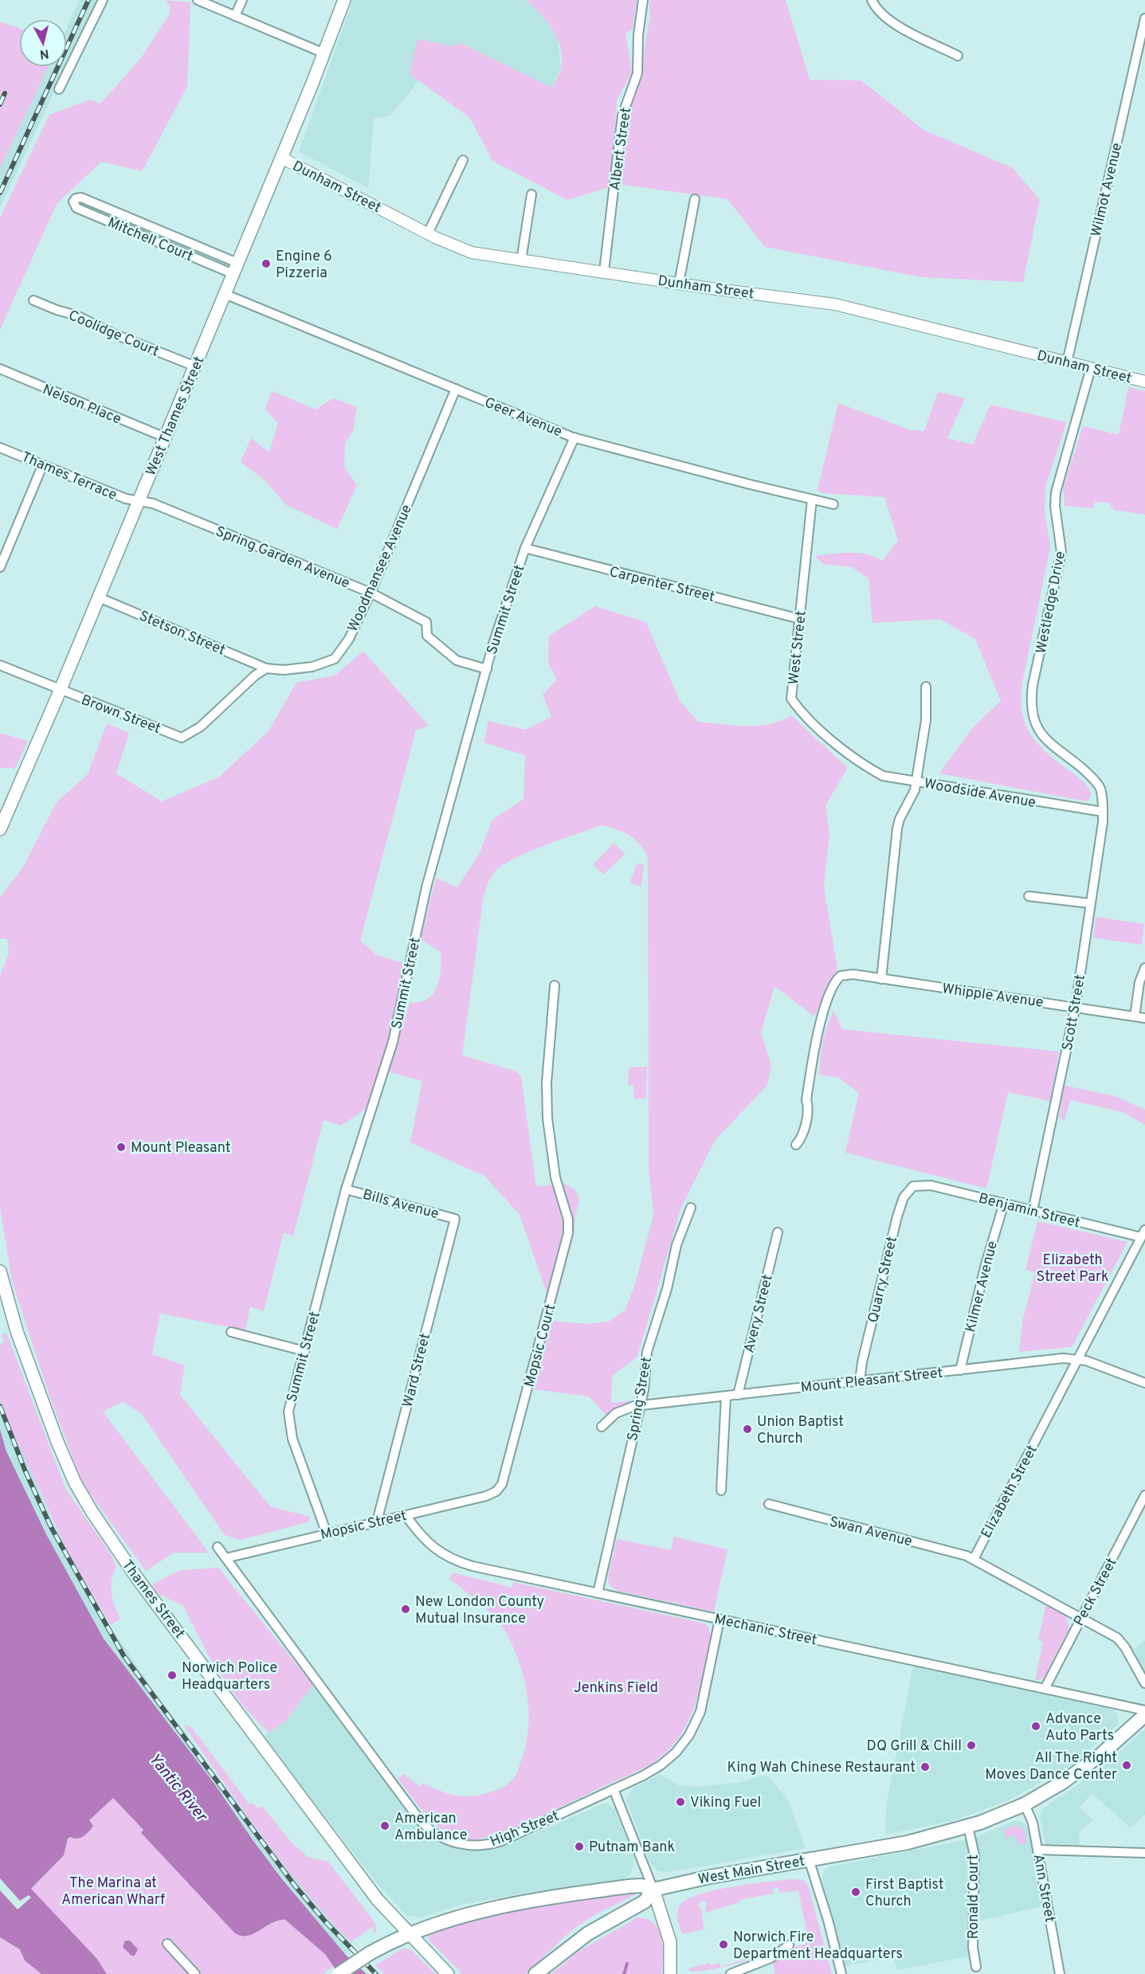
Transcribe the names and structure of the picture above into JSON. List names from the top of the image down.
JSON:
{
  "streets": {
    "main road": ["West Thames Street", "Thames Street", "West Main Street"],
    "street": [
      "Albert Street",
      "Dunham Street",
      "Wilmot Avenue",
      "Mitchell Court",
      "Coolidge Court",
      "Nelson Place",
      "Geer Avenue",
      "Thames Terrace",
      "Spring Garden Avenue",
      "Woodmansee Avenue",
      "Carpenter Street",
      "Westledge Drive",
      "Summit Street",
      "Stetson Street",
      "West Street",
      "Brown Street",
      "Woodside Avenue",
      "Whipple Avenue",
      "Scott Street",
      "Bills Avenue",
      "Benjamin Street",
      "Quarry Street",
      "Kilmer Avenue",
      "Avery Street",
      "Mopsic Court",
      "Ward Street",
      "Mount Pleasant Street",
      "Spring Street",
      "Elizabeth Street",
      "Mopsic Street",
      "Swan Avenue",
      "Peck Street",
      "Mechanic Street",
      "High Street",
      "Ann Street",
      "Ronald Court"
    ]
  },
  "crossings": [
    ["Albert Street", "Dunham Street"],
    ["Dunham Street", "Wilmot Avenue"],
    ["Dunham Street", "West Thames Street"],
    ["Dunham Street", "Westledge Drive"],
    ["Mitchell Court", "West Thames Street"],
    ["Coolidge Court", "West Thames Street"],
    ["Nelson Place", "West Thames Street"],
    ["West Thames Street", "Geer Avenue"],
    ["West Thames Street", "Thames Terrace"],
    ["West Thames Street", "Spring Garden Avenue"],
    ["West Thames Street", "Stetson Street"],
    ["West Thames Street", "Brown Street"],
    ["Geer Avenue", "Woodmansee Avenue"],
    ["Geer Avenue", "Summit Street"],
    ["Geer Avenue", "West Street"],
    ["Thames Terrace", "Spring Garden Avenue"],
    ["Spring Garden Avenue", "Woodmansee Avenue"],
    ["Spring Garden Avenue", "Summit Street"],
    ["Woodmansee Avenue", "Stetson Street"],
    ["Woodmansee Avenue", "Brown Street"],
    ["Carpenter Street", "Summit Street"],
    ["Carpenter Street", "West Street"],
    ["Westledge Drive", "Woodside Avenue"],
    ["Westledge Drive", "Scott Street"],
    ["Summit Street", "Bills Avenue"],
    ["Summit Street", "Mopsic Street"],
    ["Stetson Street", "Brown Street"],
    ["West Street", "Woodside Avenue"],
    ["Woodside Avenue", "Whipple Avenue"],
    ["Woodside Avenue", "Scott Street"],
    ["Whipple Avenue", "Scott Street"],
    ["Scott Street", "Benjamin Street"],
    ["Bills Avenue", "Ward Street"],
    ["Benjamin Street", "Quarry Street"],
    ["Benjamin Street", "Kilmer Avenue"],
    ["Benjamin Street", "Elizabeth Street"],
    ["Quarry Street", "Mount Pleasant Street"],
    ["Kilmer Avenue", "Mount Pleasant Street"],
    ["Avery Street", "Mount Pleasant Street"],
    ["Mopsic Court", "Mopsic Street"],
    ["Ward Street", "Mopsic Street"],
    ["Mount Pleasant Street", "Spring Street"],
    ["Mount Pleasant Street", "Elizabeth Street"],
    ["Spring Street", "Mechanic Street"],
    ["Elizabeth Street", "Swan Avenue"],
    ["Mopsic Street", "Mechanic Street"],
    ["Mopsic Street", "High Street"],
    ["Peck Street", "Mechanic Street"],
    ["Thames Street", "West Main Street"],
    ["Mechanic Street", "High Street"],
    ["West Main Street", "Ann Street"],
    ["West Main Street", "Ronald Court"]
  ],
  "water": ["Yantic River"],
  "parks": ["Elizabeth Street Park", "Jenkins Field", "The Marina at American Wharf"],
  "places": [
    "Engine 6 Pizzeria",
    "Mount Pleasant",
    "Union Baptist Church",
    "New London County Mutual Insurance",
    "Norwich Police Headquarters",
    "Advance Auto Parts",
    "DQ Grill & Chill",
    "All The Right Moves Dance Center",
    "King Wah Chinese Restaurant",
    "Viking Fuel",
    "American Ambulance",
    "Putnam Bank",
    "First Baptist Church",
    "Norwich Fire Department Headquarters"
  ],
  "north": "bottom"
}
